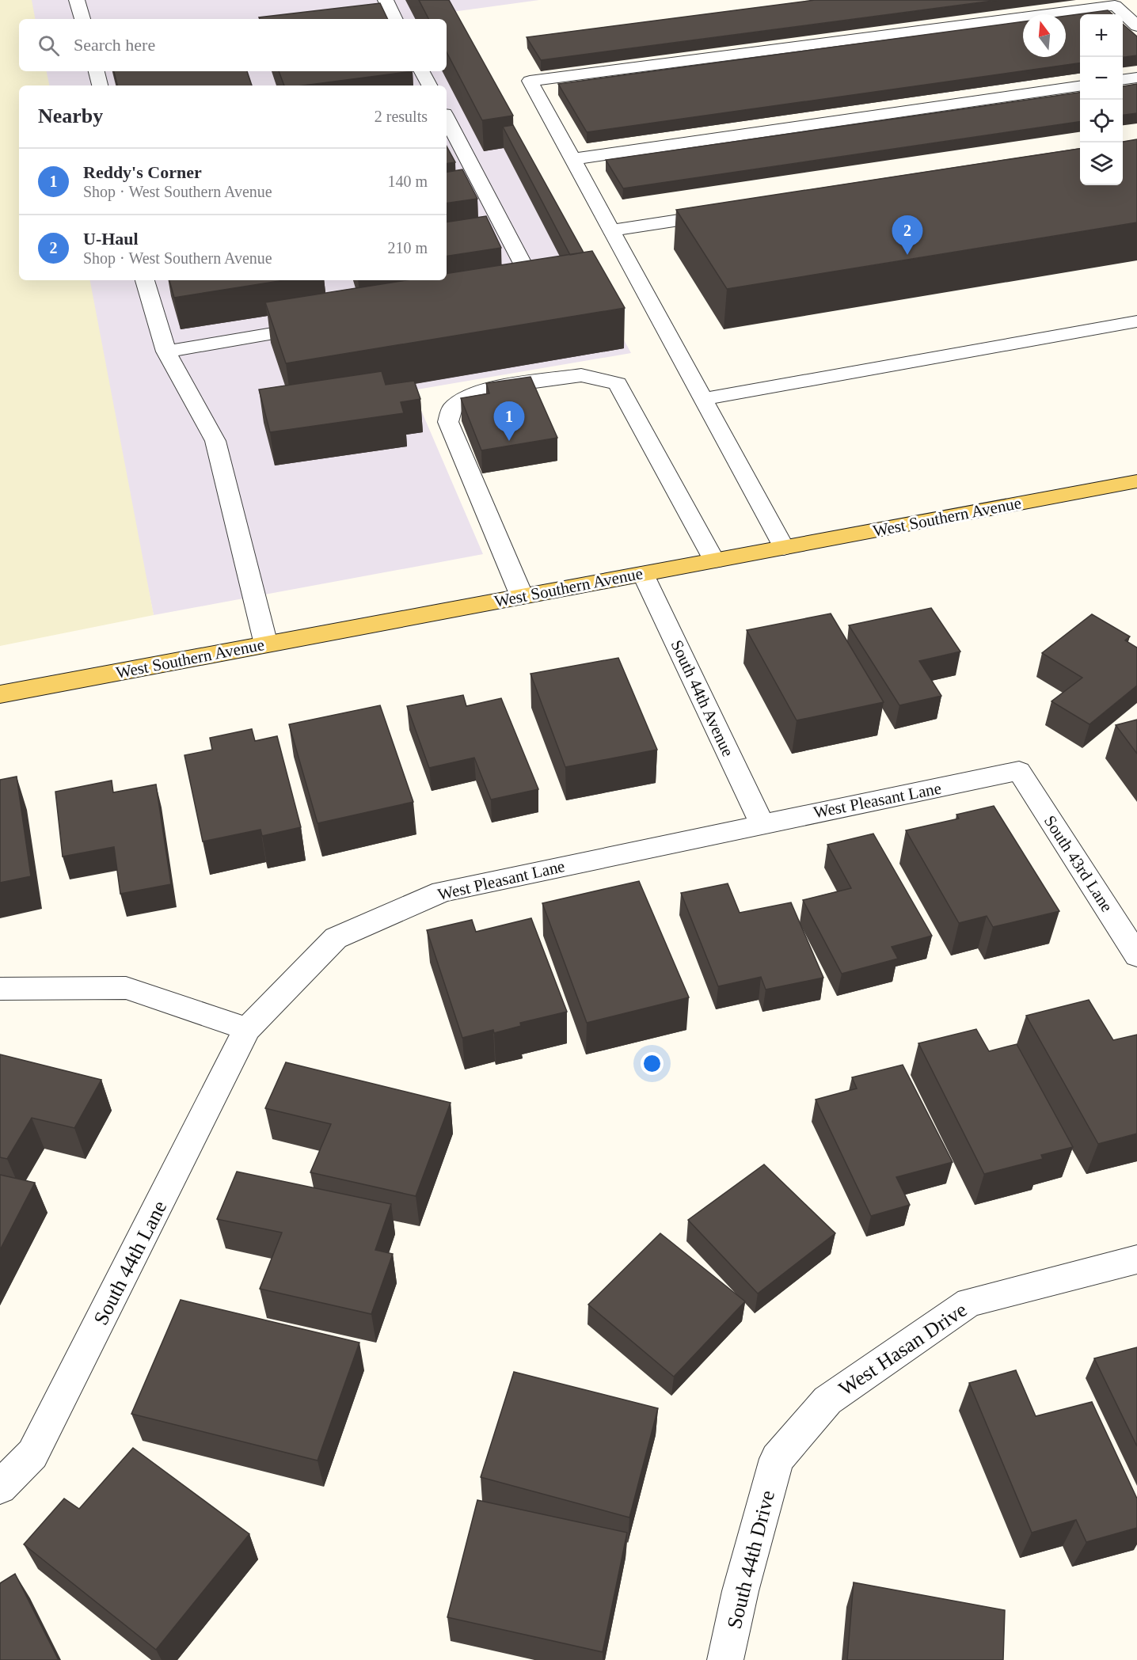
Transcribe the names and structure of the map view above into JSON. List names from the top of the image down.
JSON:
{
  "streets": {
    "main road": ["West Southern Avenue"],
    "street": [
      "South 44th Avenue",
      "West Pleasant Lane",
      "South 43rd Lane",
      "South 44th Lane",
      "West Hasan Drive",
      "South 44th Drive"
    ]
  },
  "crossings": [
    ["West Southern Avenue", "South 44th Avenue"],
    ["South 44th Avenue", "West Pleasant Lane"],
    ["West Pleasant Lane", "South 43rd Lane"],
    ["West Pleasant Lane", "South 44th Lane"],
    ["West Hasan Drive", "South 44th Drive"]
  ],
  "north": "top",
  "page": {
    "map_buttons": ["+", "−"],
    "search": "Search here",
    "heading": ["Nearby", "2 results"],
    "list": [
      {
        "mark": "1",
        "name": "Reddy's Corner",
        "note": "Shop · West Southern Avenue",
        "value": "140 m"
      },
      {
        "mark": "2",
        "name": "U-Haul",
        "note": "Shop · West Southern Avenue",
        "value": "210 m"
      }
    ],
    "pins": ["2", "1"]
  }
}
